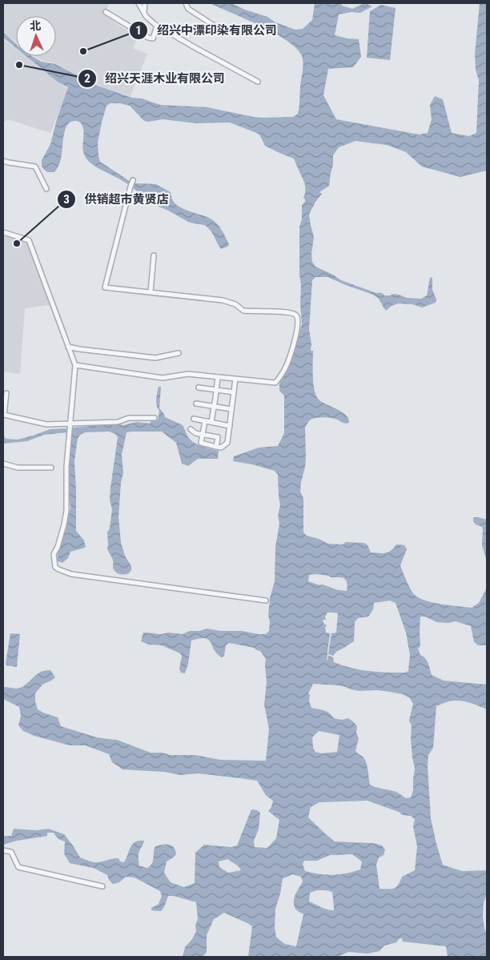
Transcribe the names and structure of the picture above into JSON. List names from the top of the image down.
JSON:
{
  "places": ["绍兴中漂印染有限公司", "绍兴天涯木业有限公司", "供销超市黄贤店"],
  "north": "top"
}
